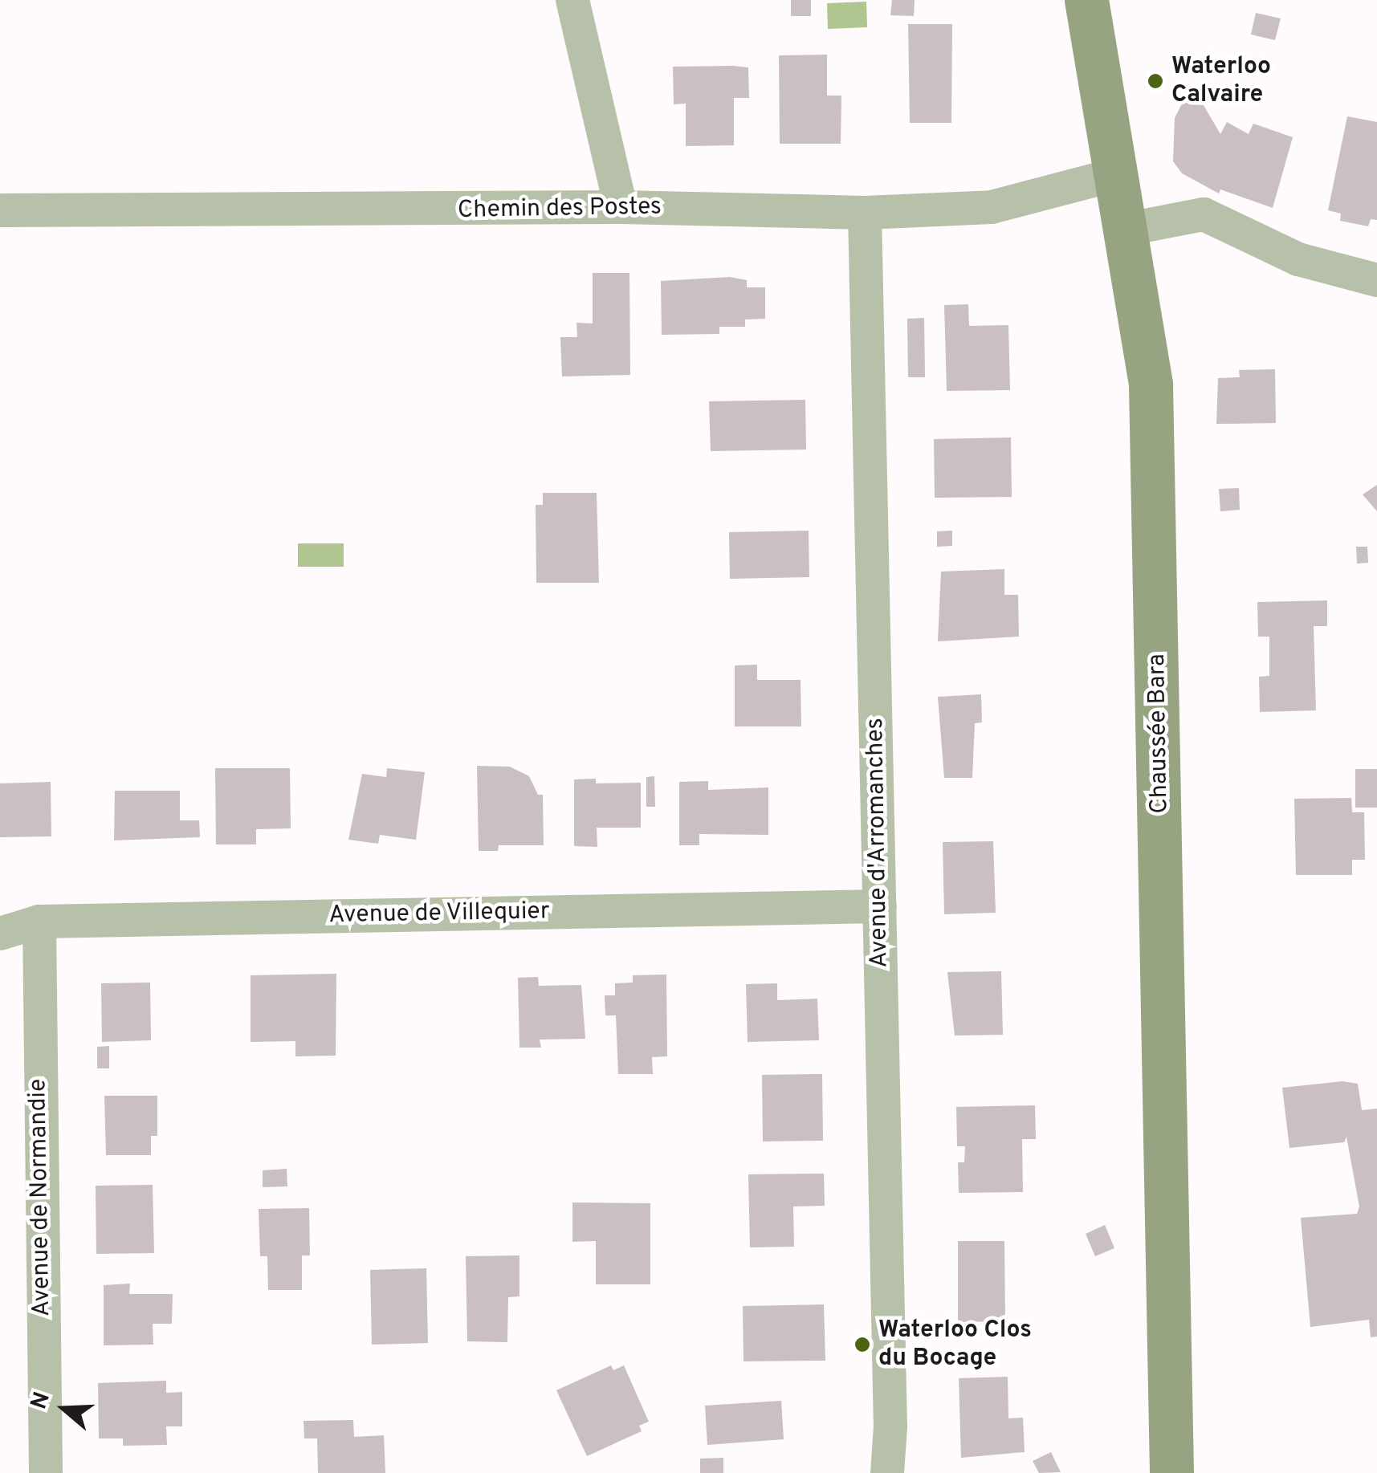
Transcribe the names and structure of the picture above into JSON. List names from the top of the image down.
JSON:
{
  "streets": {
    "main road": ["Chaussée Bara"],
    "street": [
      "Chemin des Postes",
      "Avenue d'Arromanches",
      "Avenue de Villequier",
      "Avenue de Normandie"
    ]
  },
  "crossings": [
    ["Chemin des Postes", "Chaussée Bara"],
    ["Chemin des Postes", "Avenue d'Arromanches"],
    ["Avenue d'Arromanches", "Avenue de Villequier"],
    ["Avenue de Villequier", "Avenue de Normandie"]
  ],
  "places": ["Waterloo Calvaire", "Waterloo Clos du Bocage"],
  "north": "left"
}
